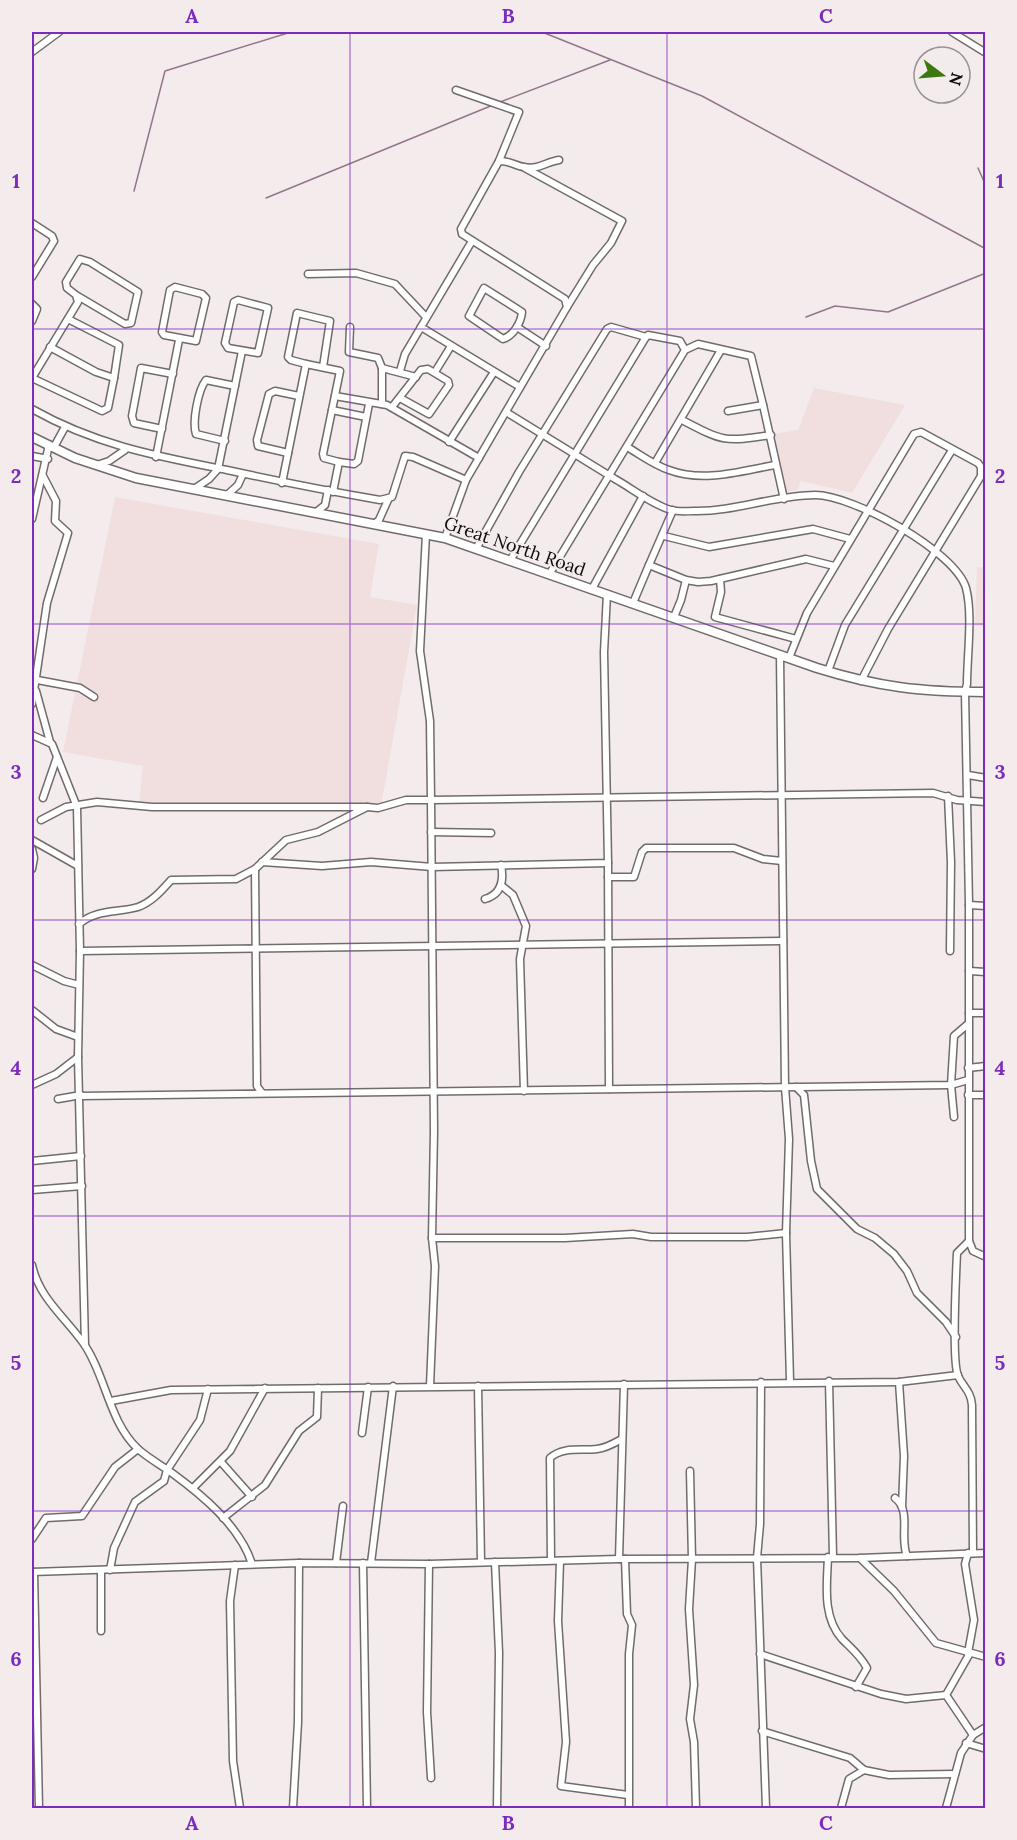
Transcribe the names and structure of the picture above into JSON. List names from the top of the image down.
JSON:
{
  "streets": {
    "highway": ["Great North Road"]
  },
  "north": "right",
  "grid": {
    "columns": ["A", "B", "C"],
    "rows": [
      "1",
      "2",
      "3",
      "4",
      "5",
      "6"
    ]
  }
}
